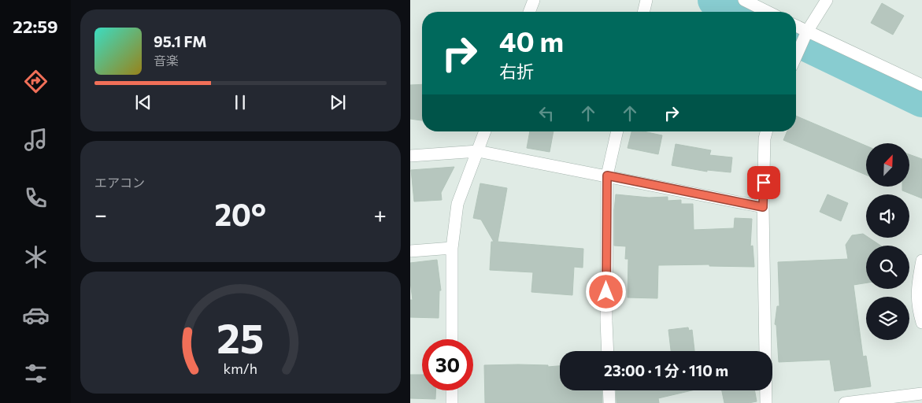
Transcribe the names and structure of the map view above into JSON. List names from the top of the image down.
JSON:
{
  "north": "top right",
  "page": {
    "tabs": "22:59",
    "turn": ["40 m", "右折"],
    "song": ["95.1 FM", "音楽"],
    "tile": "エアコン",
    "heat": ["−", "20°", "+"],
    "limit": "30",
    "trip": "23:00 · 1 分 · 110 m",
    "gauge": ["25", "km/h"]
  }
}
